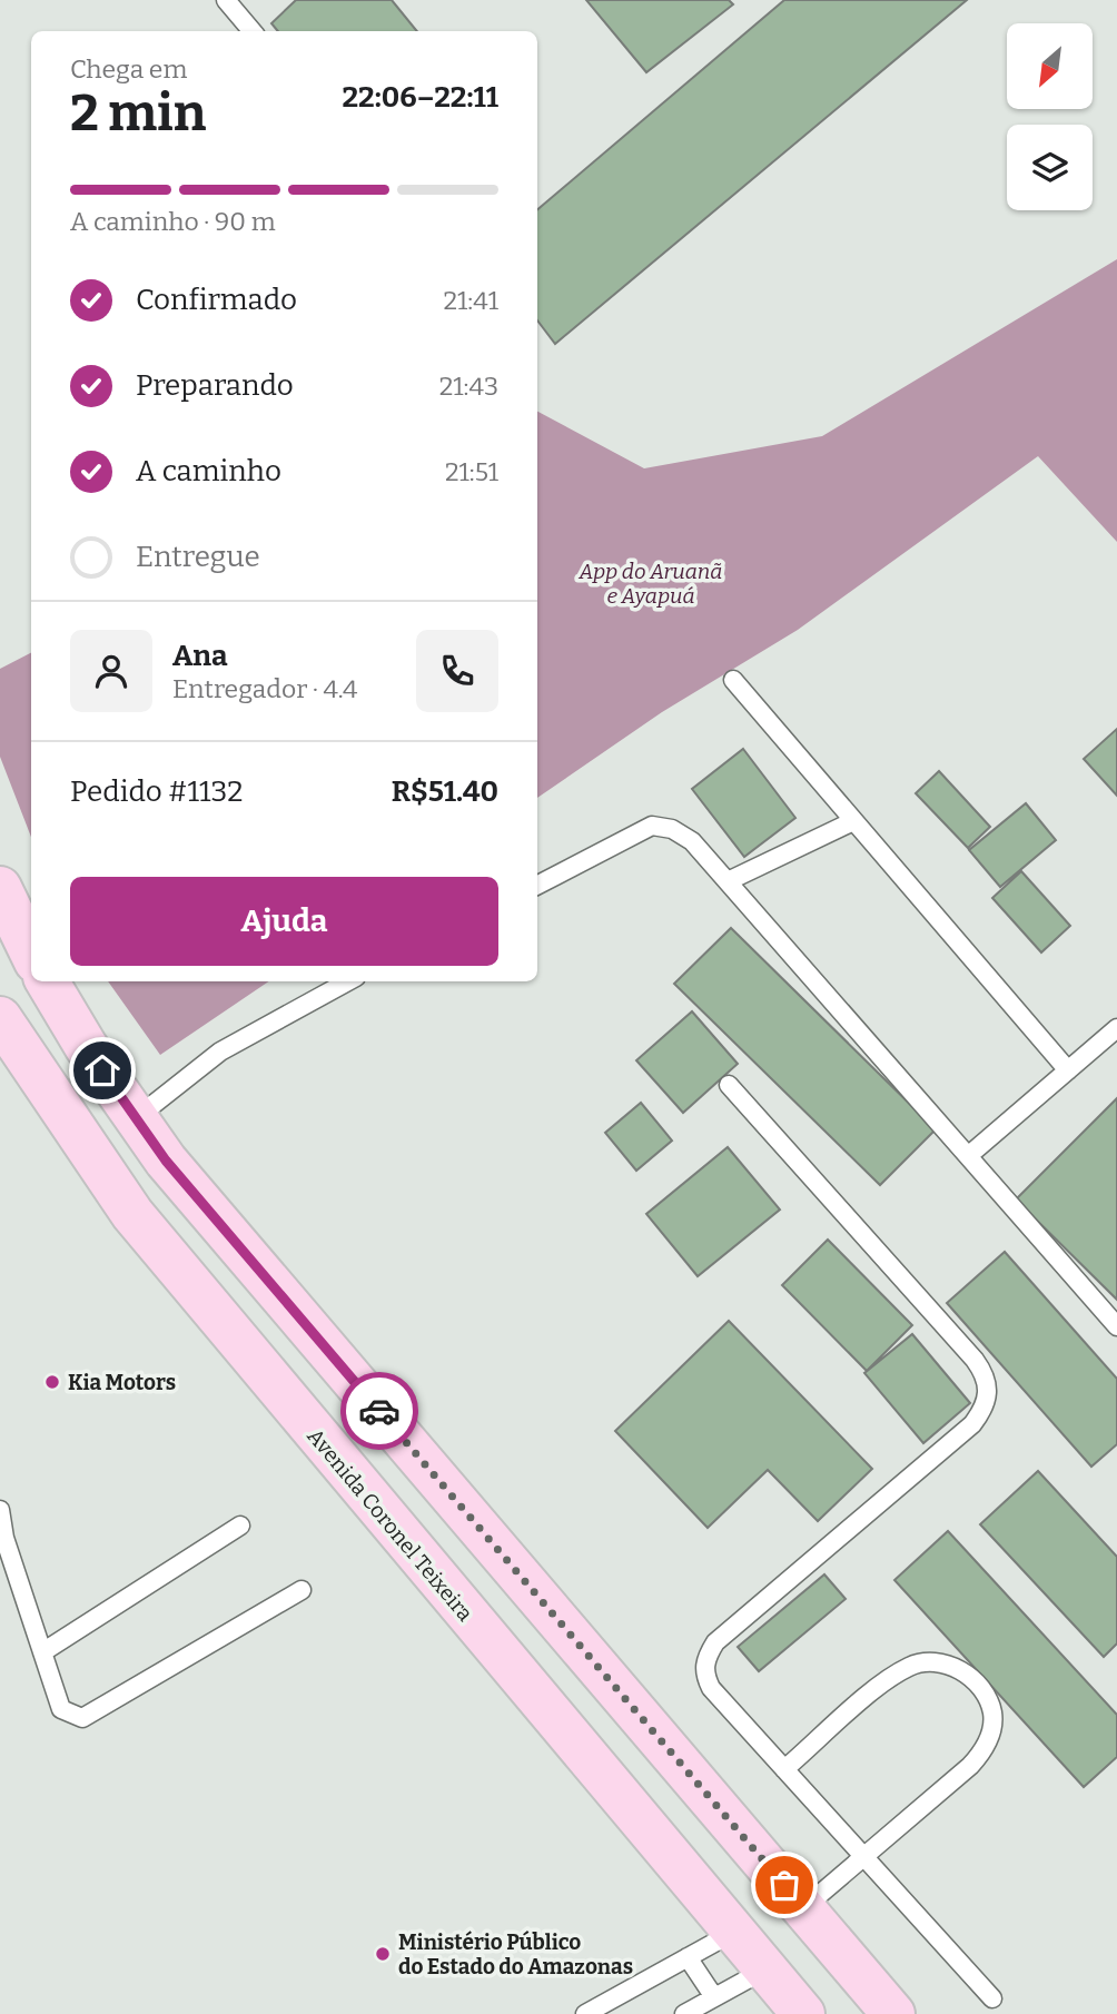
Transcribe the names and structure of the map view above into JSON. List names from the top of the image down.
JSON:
{
  "streets": {
    "main road": ["Avenida Coronel Teixeira"]
  },
  "parks": ["App do Aruanã e Ayapuá"],
  "places": ["Kia Motors", "Ministério Público do Estado do Amazonas"],
  "north": "bottom left",
  "page": {
    "heading": ["2 min", "Chega em", "22:06–22:11"],
    "panel": [
      "Ana",
      "Entregador · 4.4",
      "Pedido #1132",
      "R$51.40"
    ],
    "bar": "A caminho · 90 m",
    "list": [
      ["Confirmado", "21:41"],
      ["Preparando", "21:43"],
      ["A caminho", "21:51"],
      "Entregue"
    ],
    "buttons": "Ajuda"
  }
}
